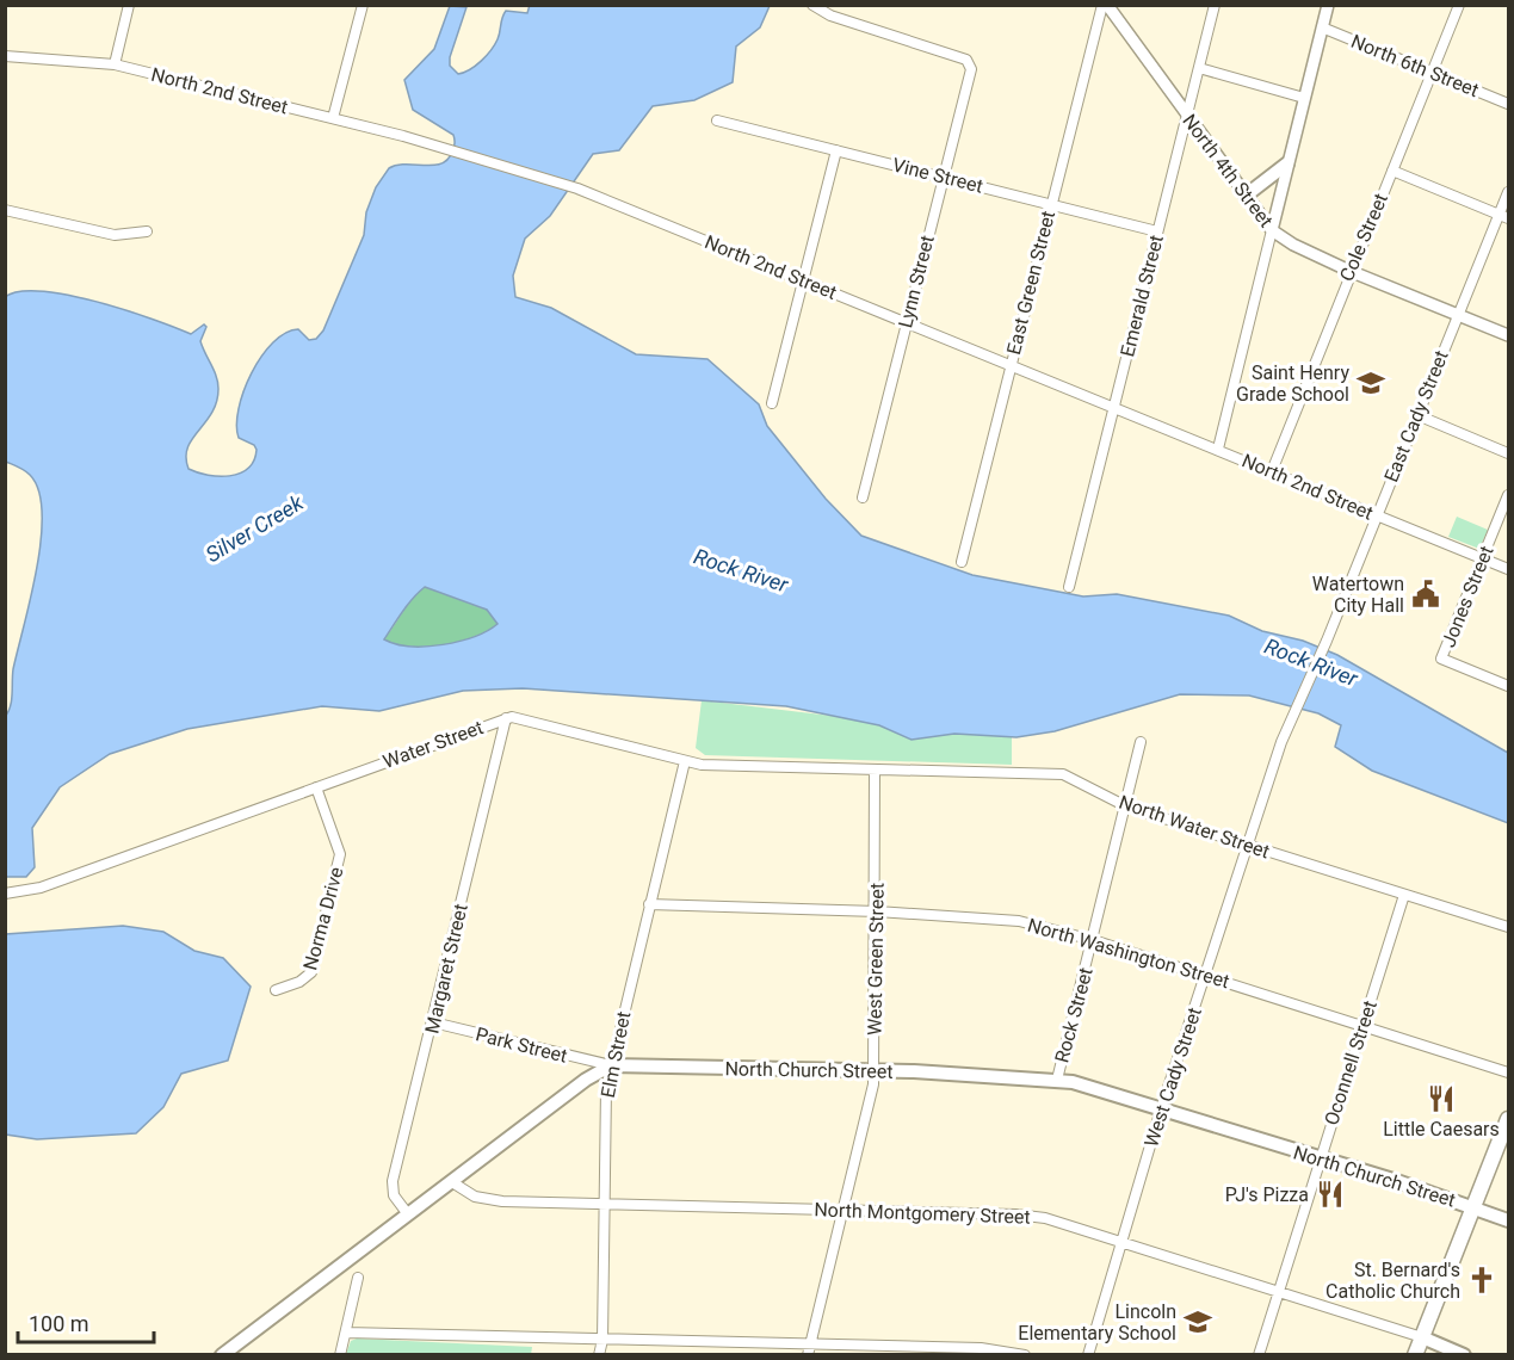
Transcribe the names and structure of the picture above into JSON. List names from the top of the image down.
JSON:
{
  "streets": {
    "main road": ["North Church Street"],
    "street": [
      "North 6th Street",
      "North 2nd Street",
      "North 4th Street",
      "Vine Street",
      "Cole Street",
      "Lynn Street",
      "East Green Street",
      "Emerald Street",
      "East Cady Street",
      "Jones Street",
      "Water Street",
      "North Water Street",
      "Norma Drive",
      "North Washington Street",
      "West Green Street",
      "Margaret Street",
      "Rock Street",
      "Park Street",
      "Elm Street",
      "Oconnell Street",
      "West Cady Street",
      "North Montgomery Street"
    ]
  },
  "crossings": [
    ["North 6th Street", "Cole Street"],
    ["North 2nd Street", "Cole Street"],
    ["North 2nd Street", "Lynn Street"],
    ["North 2nd Street", "East Green Street"],
    ["North 2nd Street", "Emerald Street"],
    ["North 2nd Street", "East Cady Street"],
    ["North 2nd Street", "Jones Street"],
    ["North 4th Street", "Cole Street"],
    ["North 4th Street", "Emerald Street"],
    ["North 4th Street", "East Cady Street"],
    ["Vine Street", "Lynn Street"],
    ["Vine Street", "East Green Street"],
    ["Vine Street", "Emerald Street"],
    ["East Cady Street", "West Cady Street"],
    ["Water Street", "North Water Street"],
    ["Water Street", "Norma Drive"],
    ["Water Street", "West Green Street"],
    ["Water Street", "Margaret Street"],
    ["Water Street", "Elm Street"],
    ["North Water Street", "West Green Street"],
    ["North Water Street", "Rock Street"],
    ["North Water Street", "Oconnell Street"],
    ["North Water Street", "West Cady Street"],
    ["North Washington Street", "West Green Street"],
    ["North Washington Street", "Rock Street"],
    ["North Washington Street", "Elm Street"],
    ["North Washington Street", "Oconnell Street"],
    ["North Washington Street", "West Cady Street"],
    ["West Green Street", "North Church Street"],
    ["West Green Street", "North Montgomery Street"],
    ["Margaret Street", "Park Street"],
    ["Rock Street", "North Church Street"],
    ["Park Street", "Elm Street"],
    ["Park Street", "North Church Street"],
    ["Elm Street", "North Church Street"],
    ["Elm Street", "North Montgomery Street"],
    ["Oconnell Street", "North Church Street"],
    ["Oconnell Street", "North Montgomery Street"],
    ["North Church Street", "West Cady Street"],
    ["West Cady Street", "North Montgomery Street"]
  ],
  "water": ["Silver Creek", "Rock River"],
  "places": {
    "school or university": ["Saint Henry Grade School", "Lincoln Elementary School"],
    "public building": ["Watertown City Hall"],
    "restaurant": ["Little Caesars", "PJ's Pizza"],
    "church": ["St. Bernard's Catholic Church"]
  },
  "scale_bar": "100 m"
}
